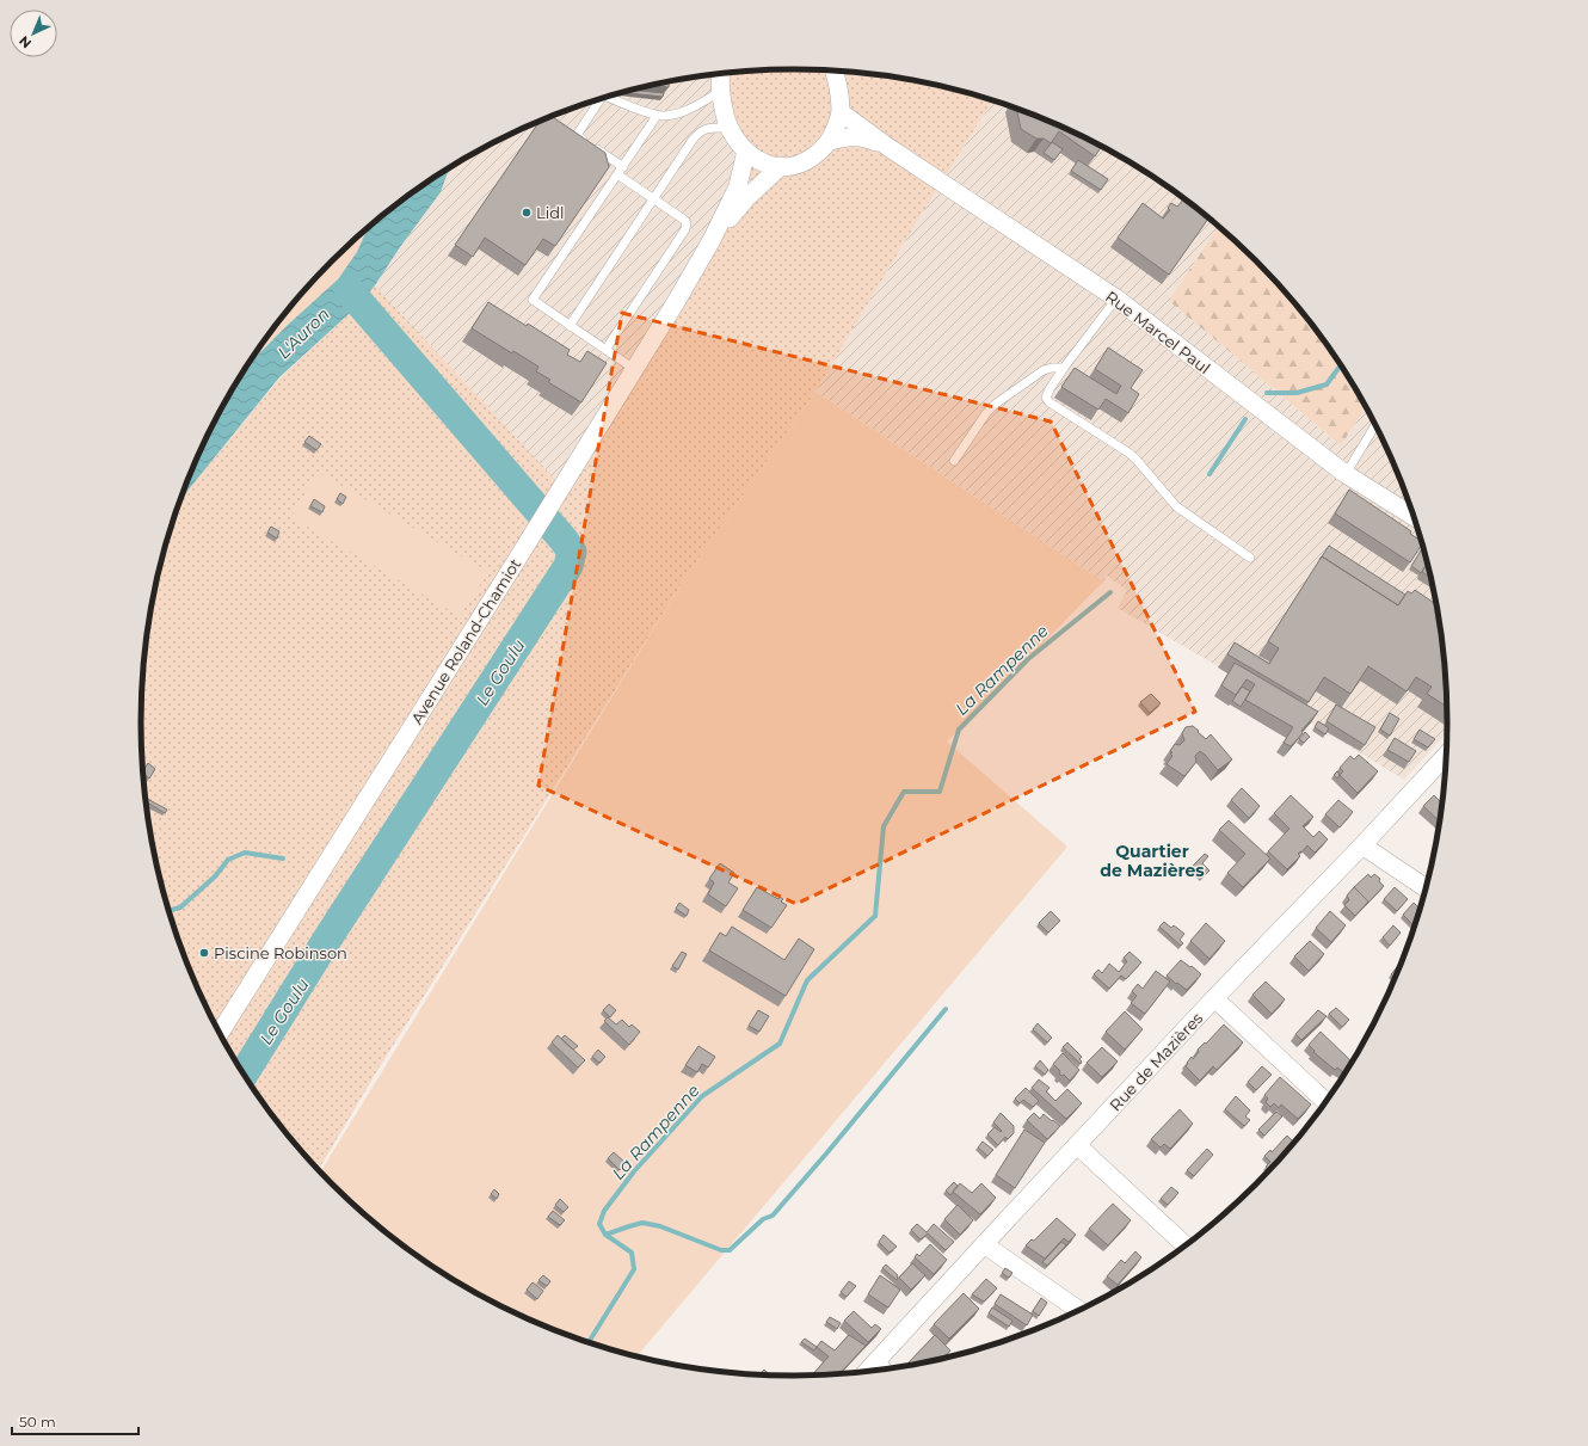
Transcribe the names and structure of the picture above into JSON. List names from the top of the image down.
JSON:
{
  "streets": {
    "street": ["Rue Marcel Paul", "Avenue Roland-Chamiot", "Rue de Mazières"]
  },
  "districts": ["Quartier de Mazières"],
  "water": ["L'Auron", "La Rampenne", "Le Goulu"],
  "places": ["Lidl", "Piscine Robinson"],
  "scale_bar": "50 m",
  "north": "bottom left"
}
